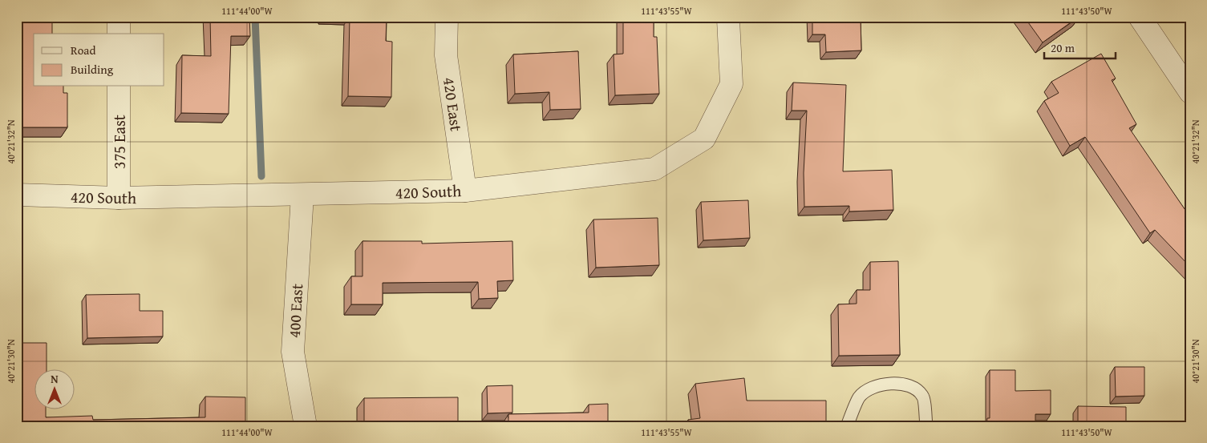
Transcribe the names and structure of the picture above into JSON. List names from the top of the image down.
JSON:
{
  "streets": {
    "street": [
      "420 East",
      "375 East",
      "420 South",
      "400 East"
    ]
  },
  "crossings": [
    ["420 East", "420 South"],
    ["375 East", "420 South"],
    ["420 South", "400 East"]
  ],
  "legend": ["Road", "Building"],
  "scale_bar": "20 m",
  "north": "top",
  "coordinates": [
    "111°44'00\"W",
    "111°43'55\"W",
    "111°43'50\"W",
    "40°21'32\"N",
    "40°21'30\"N"
  ]
}
